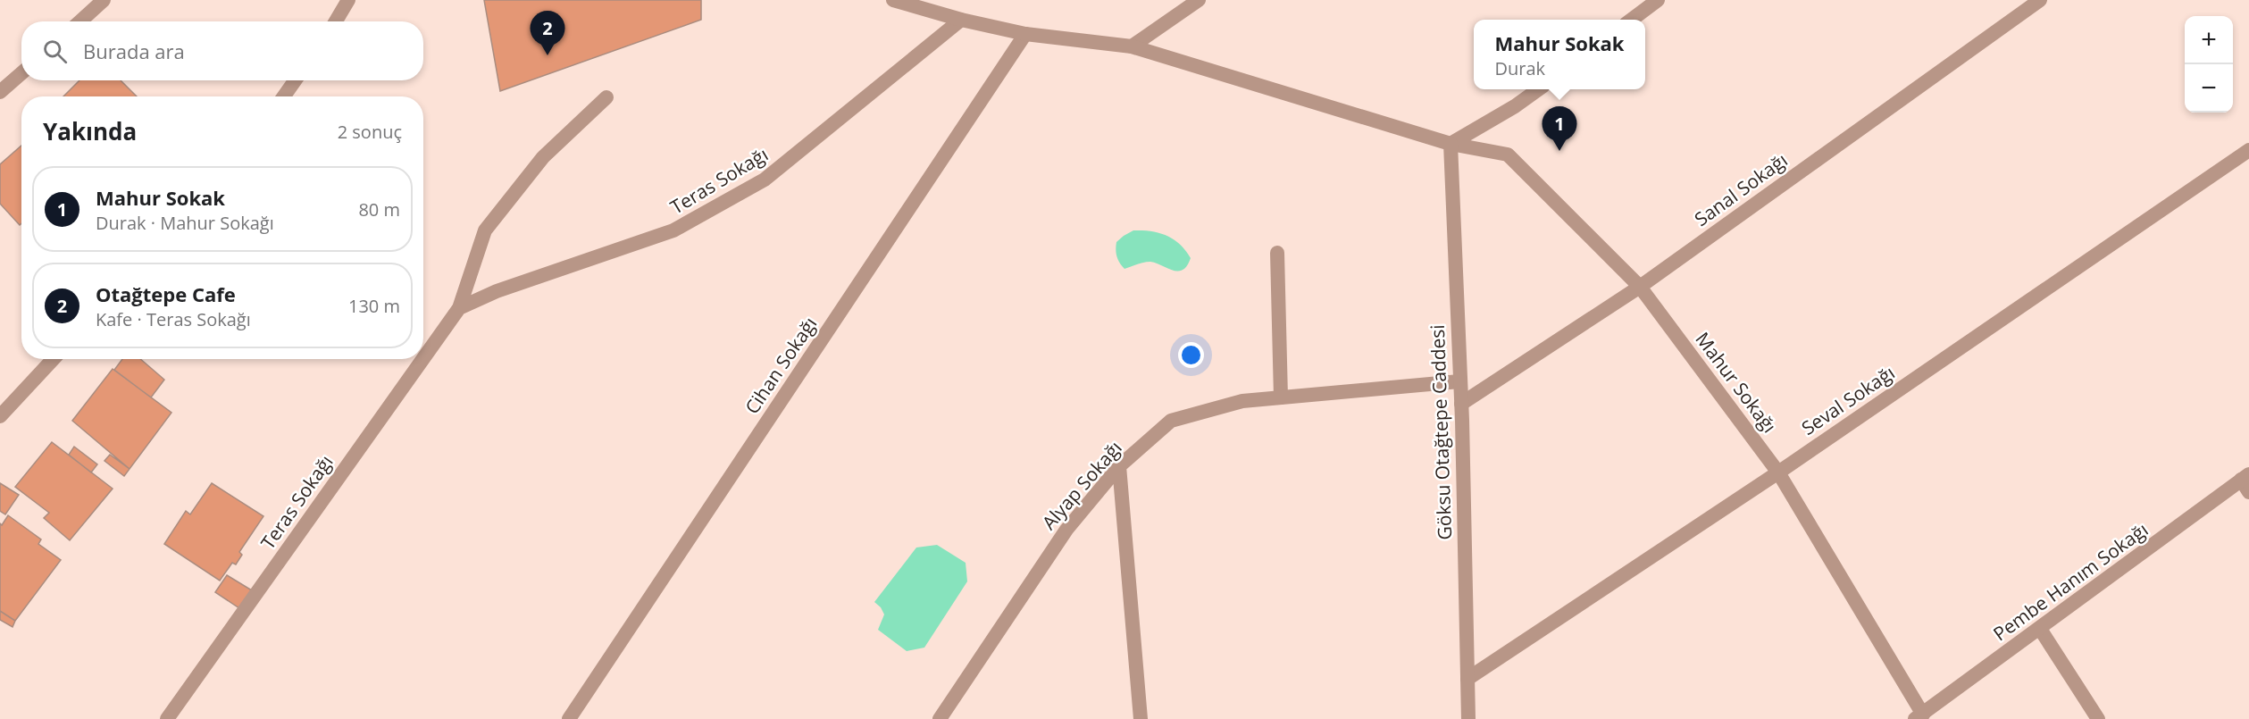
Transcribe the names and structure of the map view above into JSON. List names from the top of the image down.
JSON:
{
  "streets": {
    "street": [
      "Teras Sokağı",
      "Sanal Sokağı",
      "Cihan Sokağı",
      "Mahur Sokağı",
      "Seval Sokağı",
      "Göksu Otağtepe Caddesi",
      "Alyap Sokağı",
      "Pembe Hanım Sokağı"
    ]
  },
  "crossings": [
    ["Teras Sokağı", "Mahur Sokağı"],
    ["Sanal Sokağı", "Mahur Sokağı"],
    ["Sanal Sokağı", "Göksu Otağtepe Caddesi"],
    ["Cihan Sokağı", "Mahur Sokağı"],
    ["Mahur Sokağı", "Seval Sokağı"],
    ["Mahur Sokağı", "Göksu Otağtepe Caddesi"],
    ["Mahur Sokağı", "Pembe Hanım Sokağı"],
    ["Seval Sokağı", "Göksu Otağtepe Caddesi"],
    ["Göksu Otağtepe Caddesi", "Alyap Sokağı"]
  ],
  "page": {
    "pins": ["2", "1"],
    "map_buttons": ["+", "−"],
    "popup": ["Mahur Sokak", "Durak"],
    "search": "Burada ara",
    "heading": ["Yakında", "2 sonuç"],
    "list": [
      {
        "mark": "1",
        "name": "Mahur Sokak",
        "note": "Durak · Mahur Sokağı",
        "value": "80 m"
      },
      {
        "mark": "2",
        "name": "Otağtepe Cafe",
        "note": "Kafe · Teras Sokağı",
        "value": "130 m"
      }
    ]
  }
}
